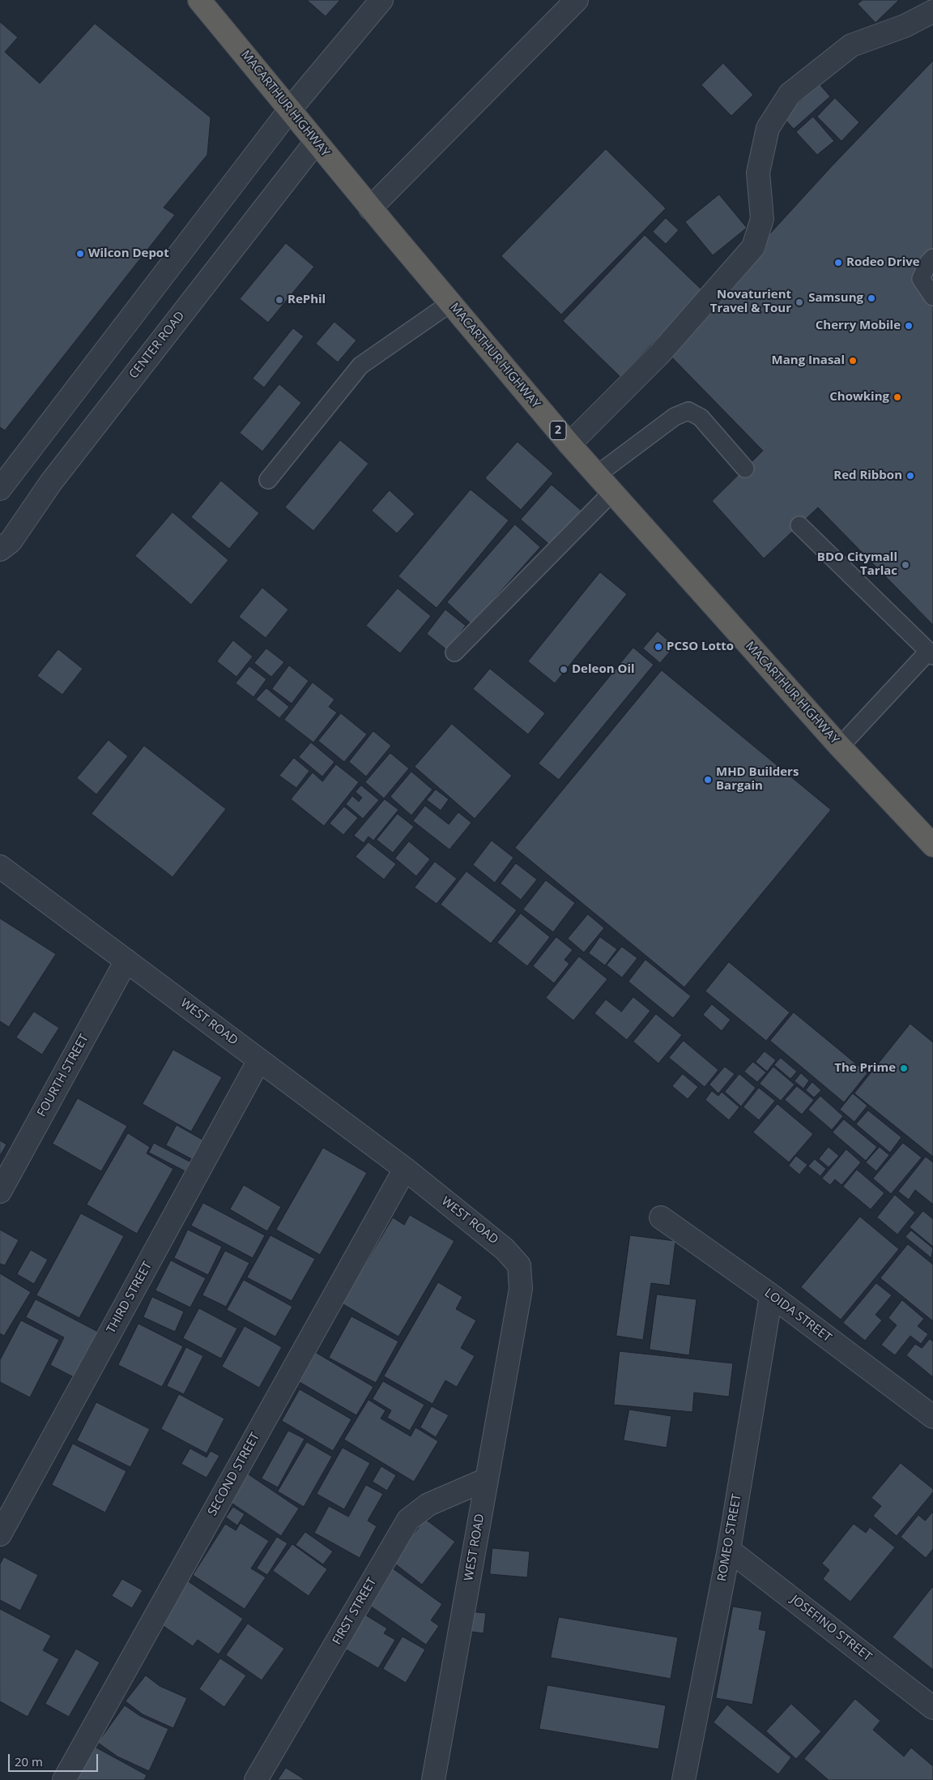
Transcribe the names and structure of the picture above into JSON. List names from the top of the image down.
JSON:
{
  "streets": {
    "highway": ["MACARTHUR HIGHWAY", "2"],
    "street": [
      "CENTER ROAD",
      "WEST ROAD",
      "FOURTH STREET",
      "THIRD STREET",
      "LOIDA STREET",
      "SECOND STREET",
      "ROMEO STREET",
      "FIRST STREET",
      "JOSEFINO STREET"
    ]
  },
  "crossings": [
    ["MACARTHUR HIGHWAY", "CENTER ROAD"],
    ["WEST ROAD", "FOURTH STREET"],
    ["WEST ROAD", "THIRD STREET"],
    ["WEST ROAD", "SECOND STREET"],
    ["WEST ROAD", "FIRST STREET"],
    ["LOIDA STREET", "ROMEO STREET"],
    ["ROMEO STREET", "JOSEFINO STREET"]
  ],
  "places": [
    "Wilcon Depot",
    "Rodeo Drive",
    "Samsung",
    "RePhil",
    "Novaturient Travel & Tour",
    "Cherry Mobile",
    "Mang Inasal",
    "Chowking",
    "Red Ribbon",
    "BDO Citymall Tarlac",
    "PCSO Lotto",
    "Deleon Oil",
    "MHD Builders Bargain",
    "The Prime"
  ],
  "scale_bar": "20 m"
}
